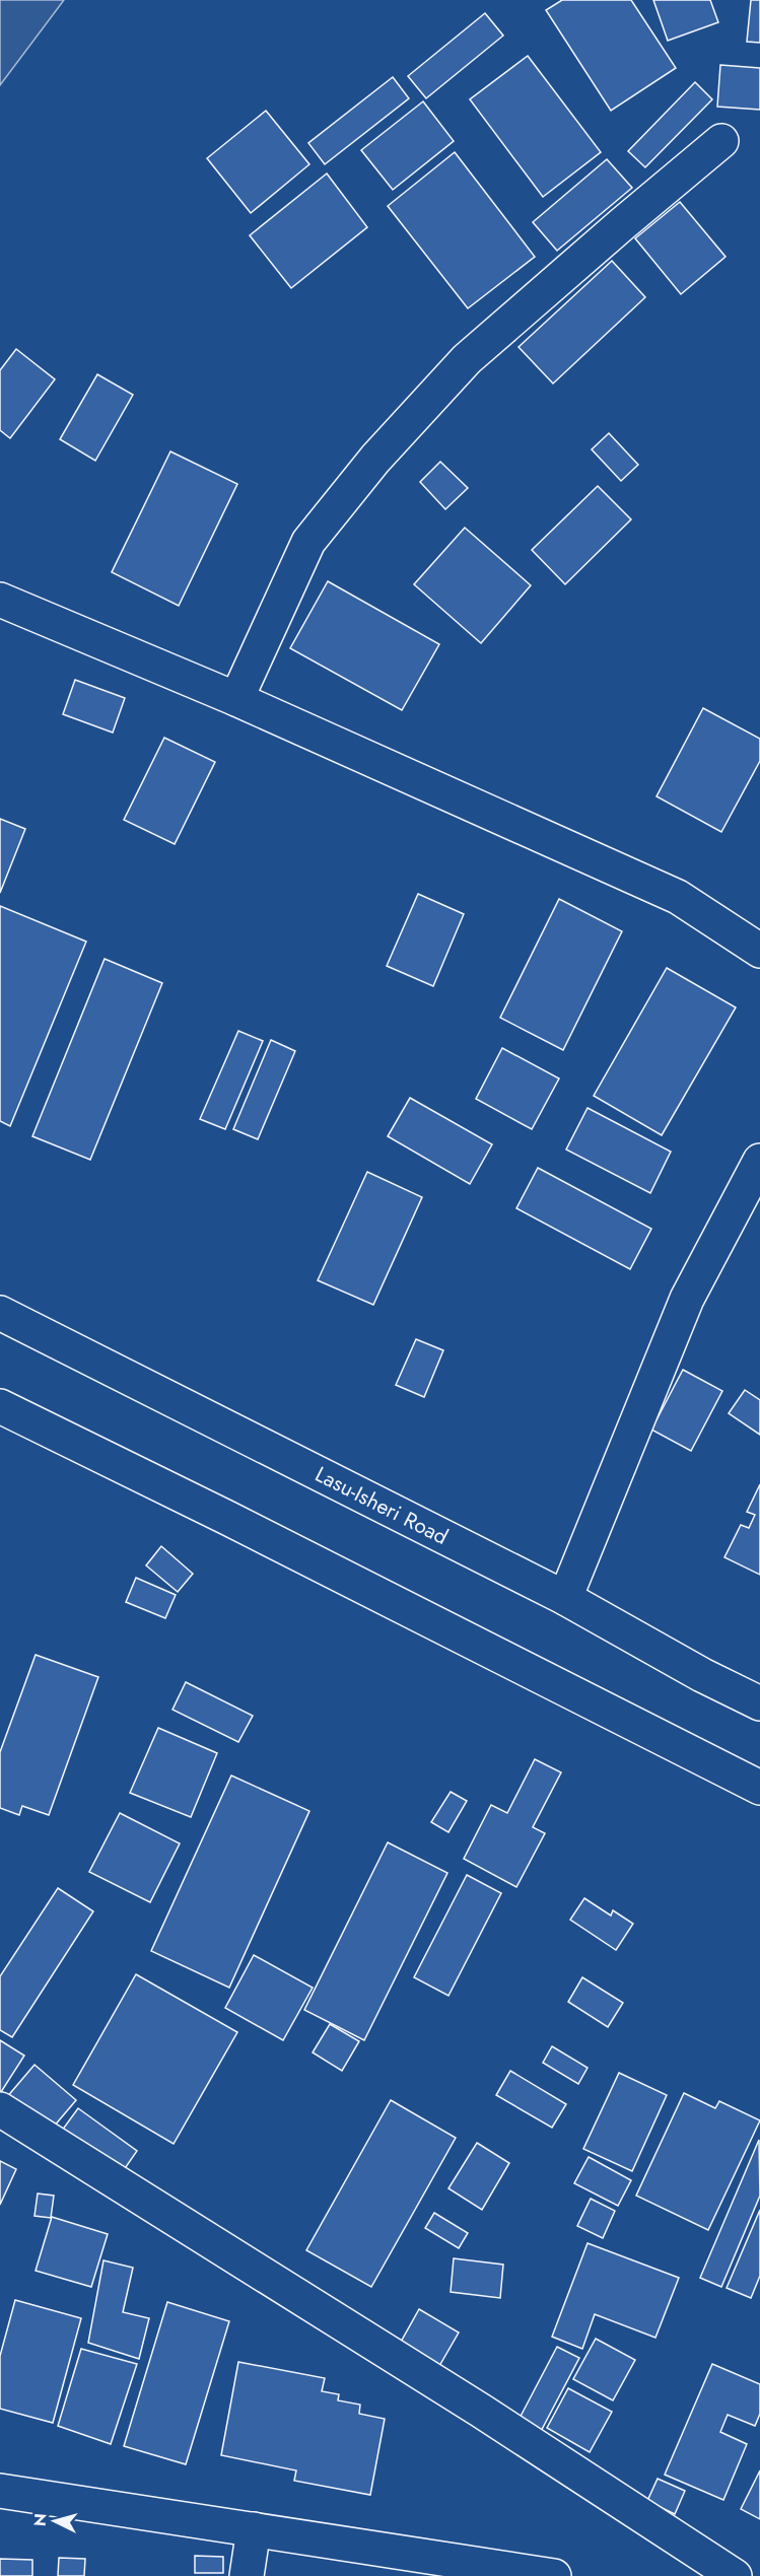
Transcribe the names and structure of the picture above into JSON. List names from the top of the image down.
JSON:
{
  "streets": {
    "street": ["Lasu-Isheri Road"]
  },
  "north": "left"
}
